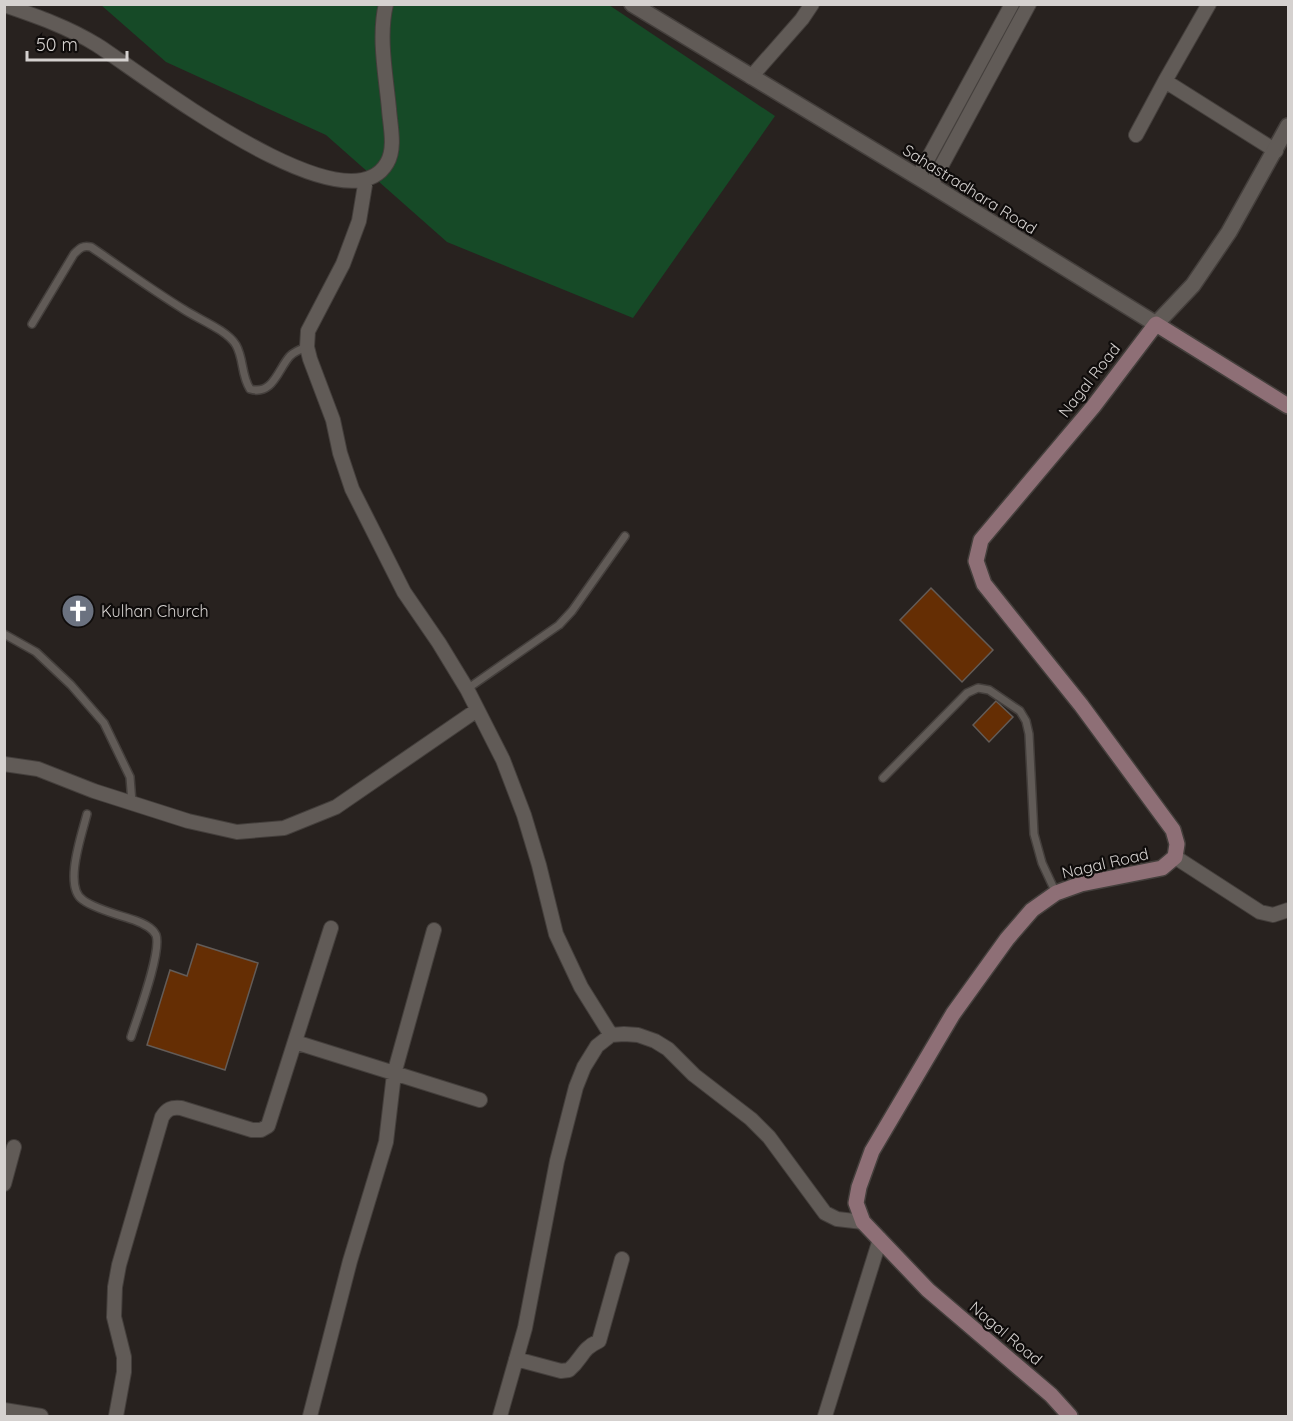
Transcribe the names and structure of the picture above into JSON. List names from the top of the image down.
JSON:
{
  "streets": {
    "main road": ["Sahastradhara Road", "Nagal Road"]
  },
  "crossings": [
    ["Sahastradhara Road", "Nagal Road"]
  ],
  "places": {
    "church": ["Kulhan Church"]
  },
  "scale_bar": "50 m"
}
